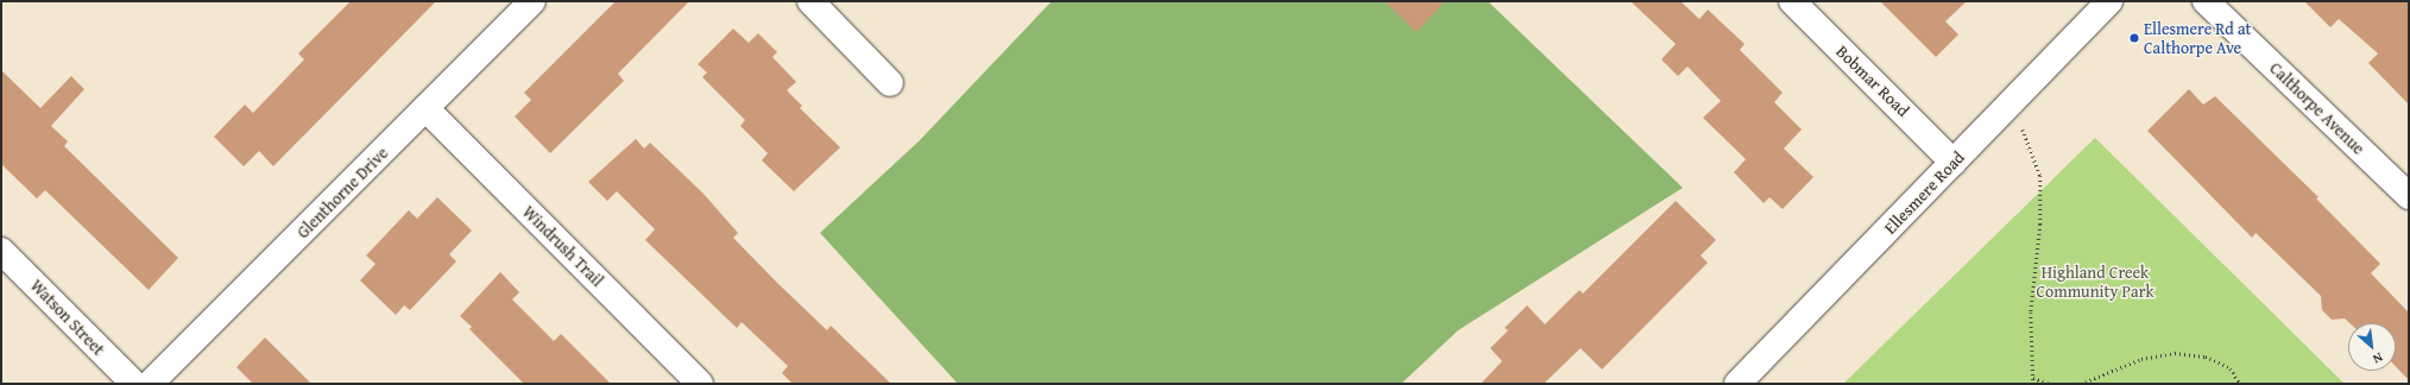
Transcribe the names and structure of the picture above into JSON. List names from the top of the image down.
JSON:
{
  "streets": {
    "street": [
      "Bobmar Road",
      "Calthorpe Avenue",
      "Glenthorne Drive",
      "Ellesmere Road",
      "Windrush Trail",
      "Watson Street"
    ]
  },
  "crossings": [
    ["Bobmar Road", "Ellesmere Road"],
    ["Glenthorne Drive", "Windrush Trail"]
  ],
  "parks": ["Highland Creek Community Park"],
  "places": ["Ellesmere Rd at Calthorpe Ave"],
  "north": "bottom right"
}
